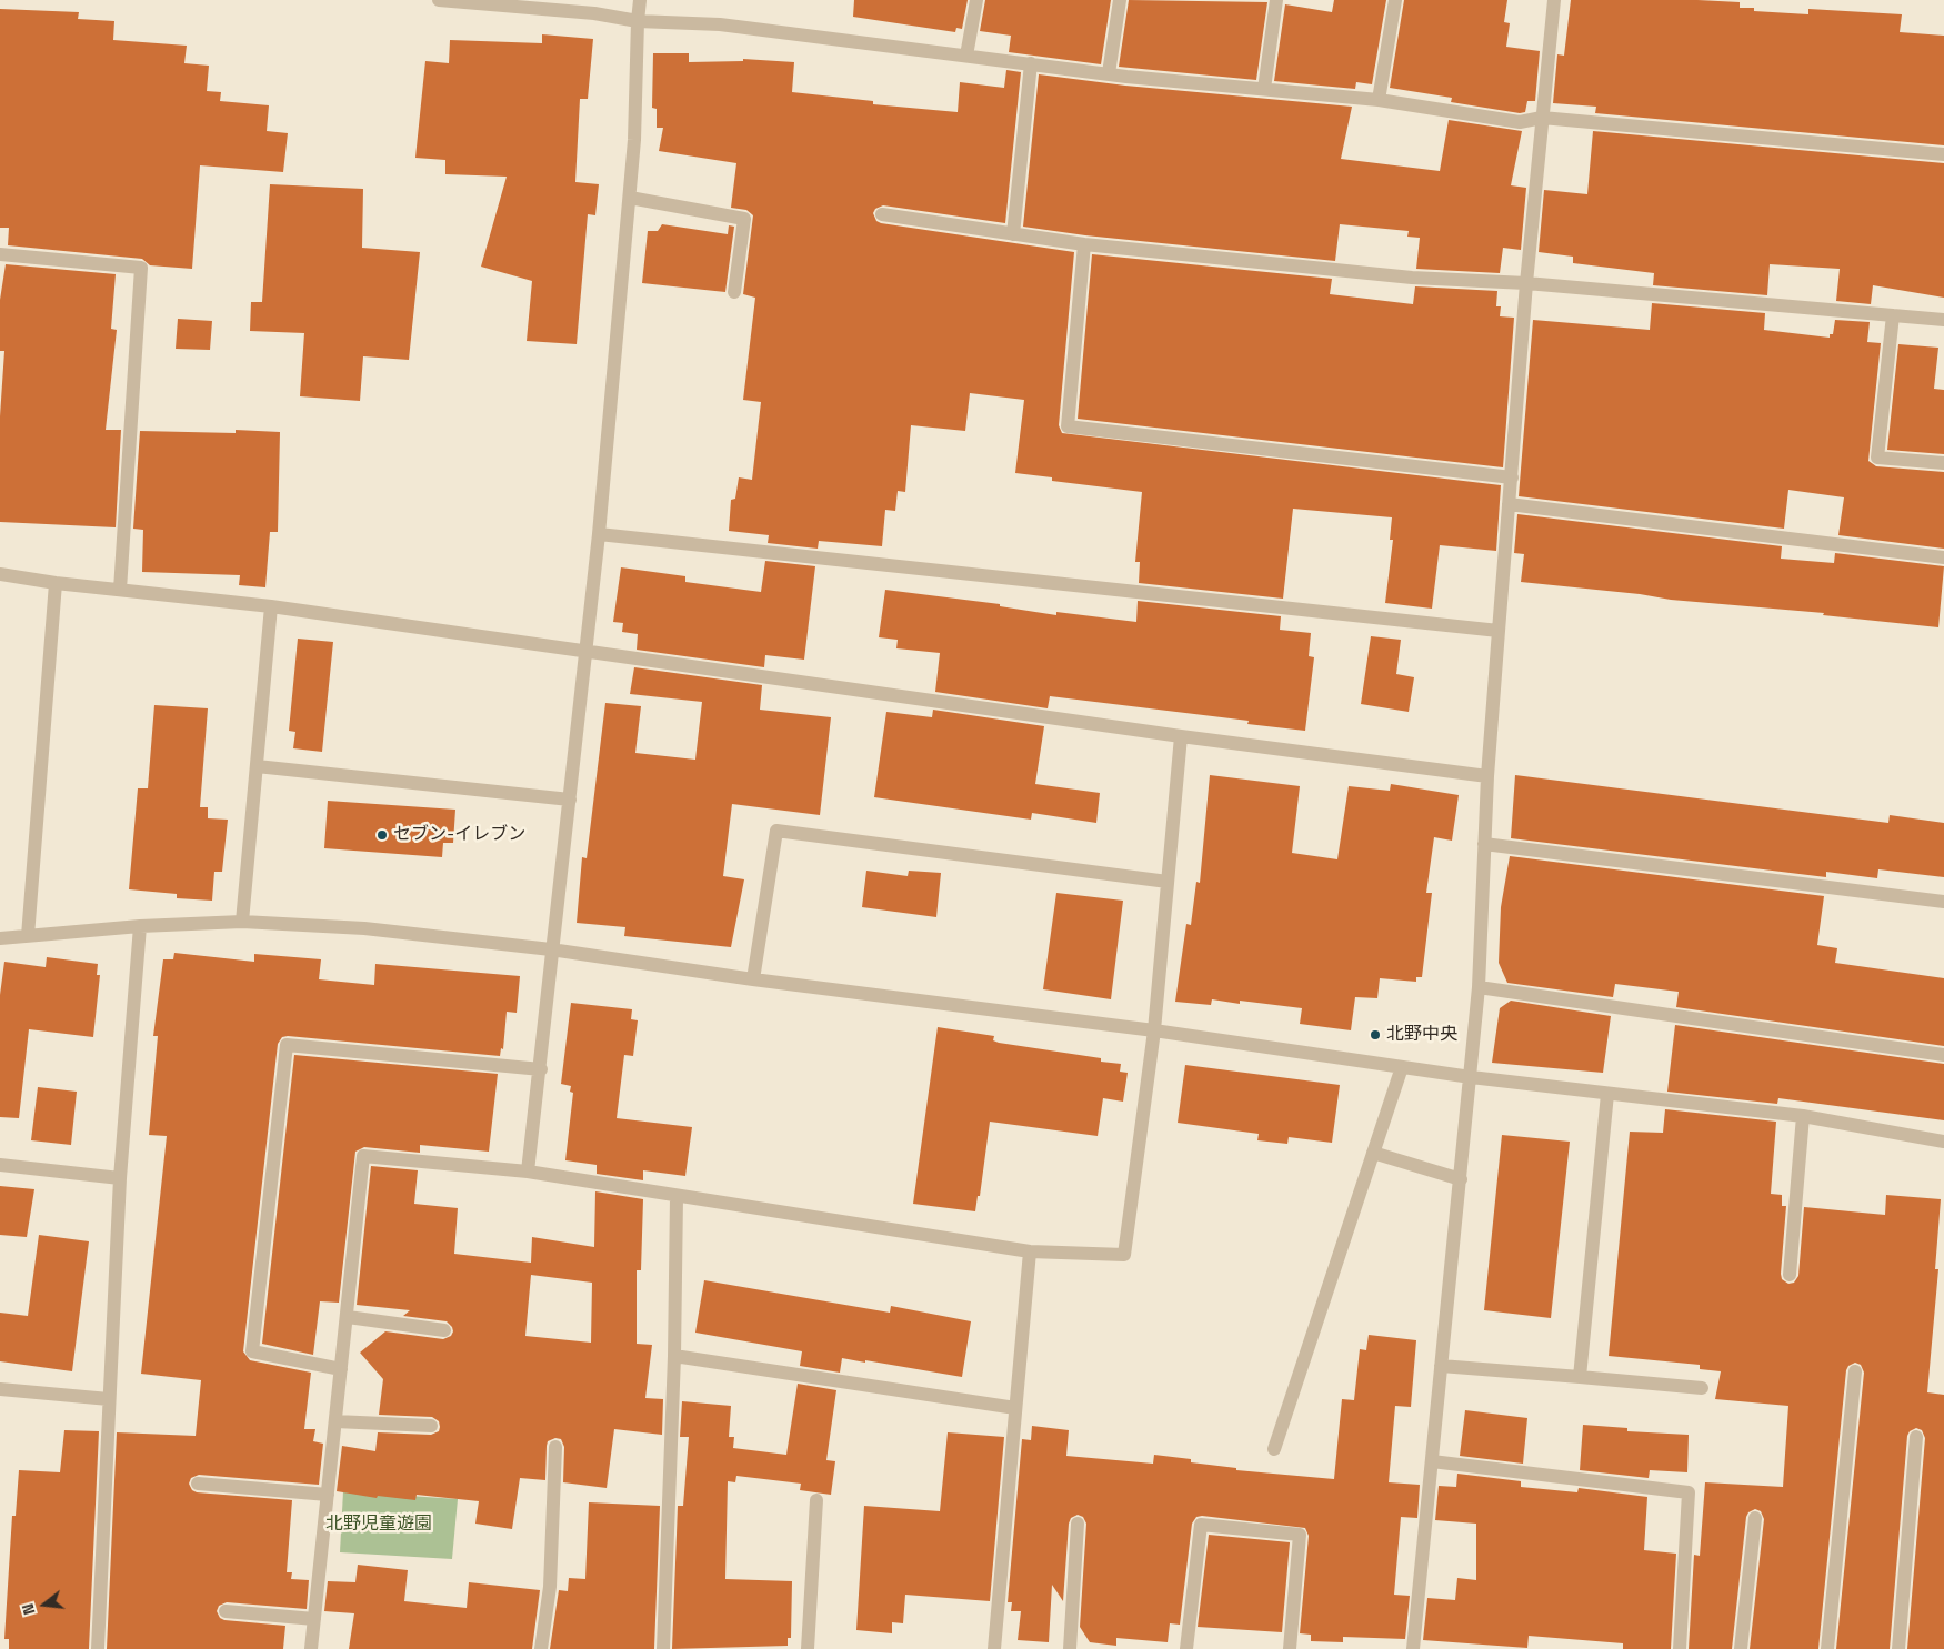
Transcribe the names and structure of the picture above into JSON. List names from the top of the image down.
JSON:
{
  "parks": ["北野児童遊園"],
  "places": ["セブン-イレブン", "北野中央"],
  "north": "left"
}
